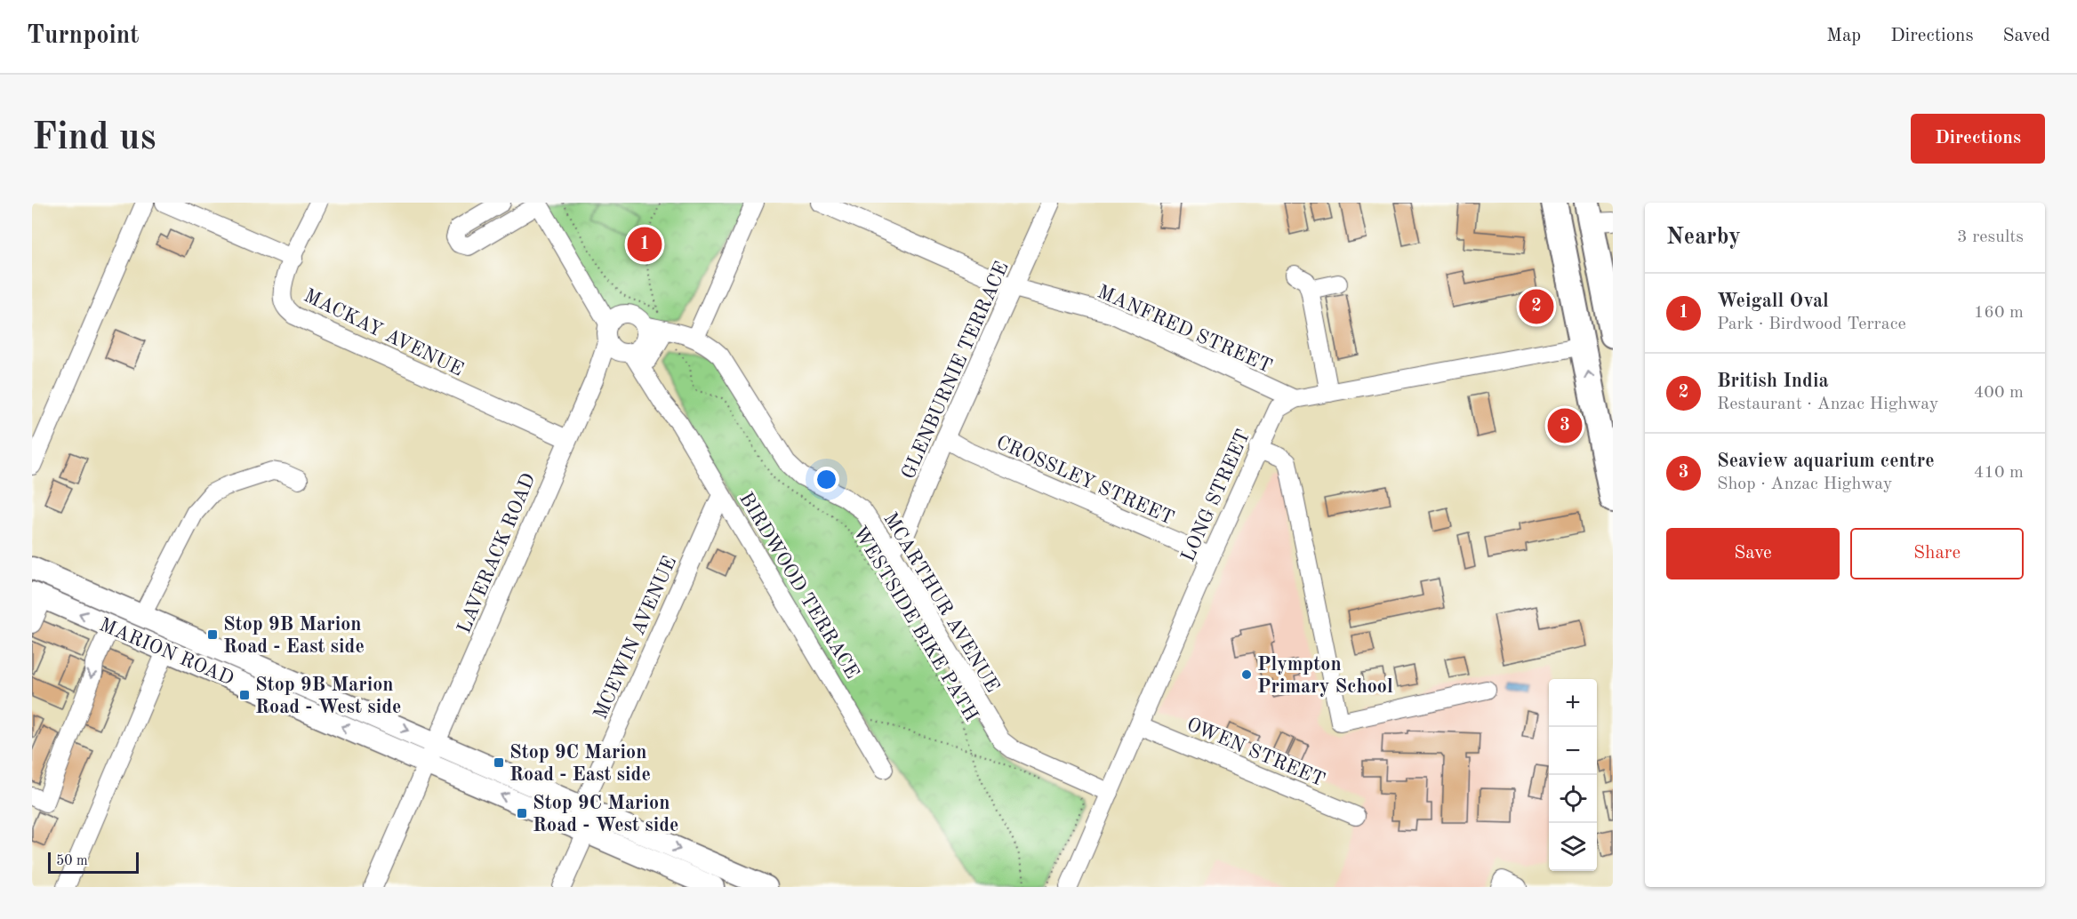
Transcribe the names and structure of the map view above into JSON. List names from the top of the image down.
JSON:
{
  "streets": {
    "main road": ["MARION ROAD"],
    "street": [
      "MANFRED STREET",
      "MACKAY AVENUE",
      "GLENBURNIE TERRACE",
      "CROSSLEY STREET",
      "LONG STREET",
      "LAVERACK ROAD",
      "BIRDWOOD TERRACE",
      "MCARTHUR AVENUE",
      "MCEWIN AVENUE",
      "OWEN STREET"
    ],
    "path": ["WESTSIDE BIKE PATH"]
  },
  "crossings": [
    ["MANFRED STREET", "GLENBURNIE TERRACE"],
    ["MANFRED STREET", "LONG STREET"],
    ["MACKAY AVENUE", "LAVERACK ROAD"],
    ["GLENBURNIE TERRACE", "CROSSLEY STREET"],
    ["GLENBURNIE TERRACE", "MCARTHUR AVENUE"],
    ["CROSSLEY STREET", "LONG STREET"],
    ["LONG STREET", "MCARTHUR AVENUE"],
    ["LONG STREET", "OWEN STREET"],
    ["LAVERACK ROAD", "BIRDWOOD TERRACE"],
    ["LAVERACK ROAD", "MCARTHUR AVENUE"],
    ["LAVERACK ROAD", "WESTSIDE BIKE PATH"],
    ["LAVERACK ROAD", "MARION ROAD"],
    ["BIRDWOOD TERRACE", "MCARTHUR AVENUE"],
    ["BIRDWOOD TERRACE", "WESTSIDE BIKE PATH"],
    ["BIRDWOOD TERRACE", "MCEWIN AVENUE"],
    ["MCARTHUR AVENUE", "WESTSIDE BIKE PATH"],
    ["MCEWIN AVENUE", "MARION ROAD"]
  ],
  "places": {
    "transit": [
      "Stop 9B Marion Road - East side",
      "Stop 9B Marion Road - West side",
      "Stop 9C Marion Road - East side",
      "Stop 9C Marion Road - West side"
    ],
    "other": ["Plympton Primary School"]
  },
  "scale_bar": "50 m",
  "page": {
    "header": "Turnpoint",
    "nav": ["Map", "Directions", "Saved"],
    "buttons": [
      "Directions",
      ["Save", "Share"]
    ],
    "title": "Find us",
    "heading": ["Nearby", "3 results"],
    "pins": ["1", "2", "3"],
    "list": [
      {
        "mark": "1",
        "name": "Weigall Oval",
        "note": "Park · Birdwood Terrace",
        "value": "160 m"
      },
      {
        "mark": "2",
        "name": "British India",
        "note": "Restaurant · Anzac Highway",
        "value": "400 m"
      },
      {
        "mark": "3",
        "name": "Seaview aquarium centre",
        "note": "Shop · Anzac Highway",
        "value": "410 m"
      }
    ],
    "map_buttons": ["+", "−"],
    "scale": "50 m"
  }
}
